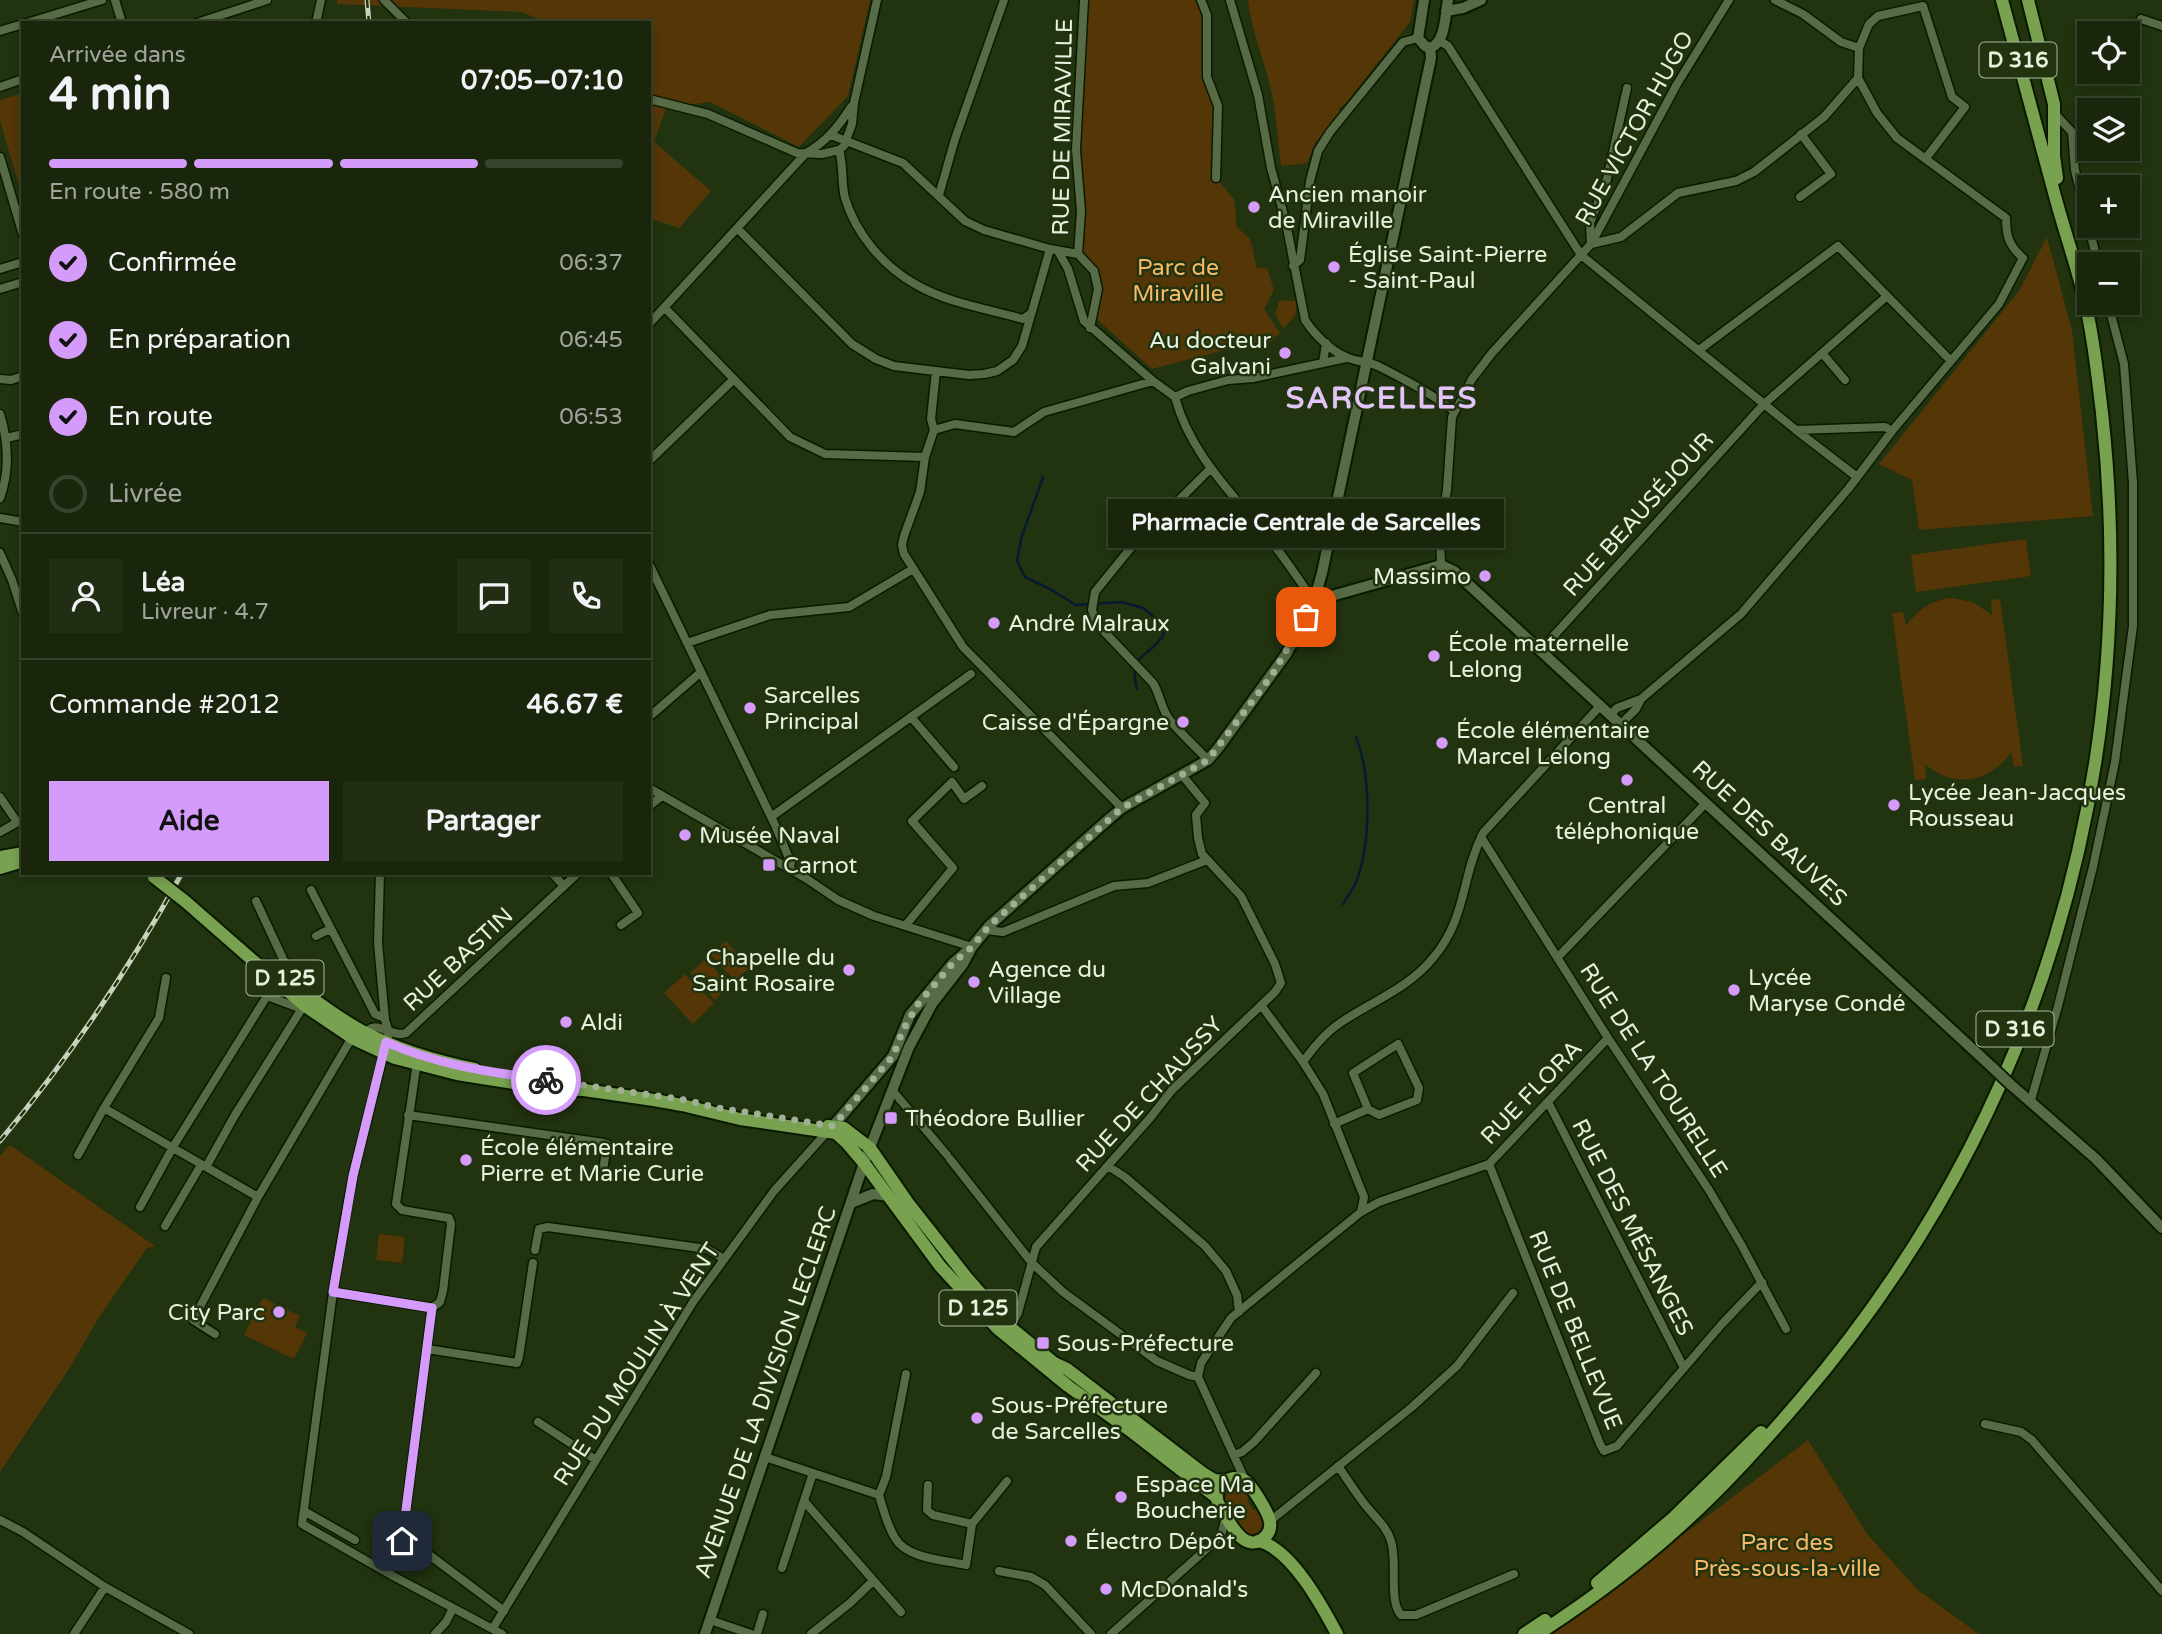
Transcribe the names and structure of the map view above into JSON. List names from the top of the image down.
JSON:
{
  "streets": {
    "main road": [
      "D 316",
      "RUE DES BAUVES",
      "D 125",
      "AVENUE DE LA DIVISION LECLERC"
    ],
    "street": [
      "RUE DE MIRAVILLE",
      "RUE VICTOR HUGO",
      "RUE BEAUSÉJOUR",
      "RUE BASTIN",
      "RUE DE LA TOURELLE",
      "RUE FLORA",
      "RUE DE CHAUSSY",
      "RUE DES MÉSANGES",
      "RUE DE BELLEVUE",
      "RUE DU MOULIN À VENT"
    ]
  },
  "crossings": [
    ["RUE VICTOR HUGO", "RUE DES BAUVES"],
    ["RUE BEAUSÉJOUR", "RUE DES BAUVES"],
    ["RUE BASTIN", "D 125"],
    ["D 125", "RUE DE CHAUSSY"],
    ["D 125", "RUE DU MOULIN À VENT"],
    ["D 125", "AVENUE DE LA DIVISION LECLERC"],
    ["RUE DE LA TOURELLE", "RUE FLORA"],
    ["RUE DE LA TOURELLE", "RUE DE BELLEVUE"],
    ["RUE FLORA", "RUE DES MÉSANGES"],
    ["RUE FLORA", "RUE DE BELLEVUE"],
    ["RUE DES MÉSANGES", "RUE DE BELLEVUE"]
  ],
  "districts": ["SARCELLES"],
  "parks": ["Parc de Miraville", "Parc des Près-sous-la-ville"],
  "places": {
    "other": [
      "Ancien manoir de Miraville",
      "Église Saint-Pierre - Saint-Paul",
      "Au docteur Galvani",
      "Massimo",
      "Pharmacie Centrale de Sarcelles",
      "André Malraux",
      "École maternelle Lelong",
      "Sarcelles Principal",
      "Caisse d'Épargne",
      "École élémentaire Marcel Lelong",
      "Central téléphonique",
      "Lycée Jean-Jacques Rousseau",
      "Musée Naval",
      "Chapelle du Saint Rosaire",
      "Agence du Village",
      "Lycée Maryse Condé",
      "Aldi",
      "École élémentaire Pierre et Marie Curie",
      "City Parc",
      "Sous-Préfecture de Sarcelles",
      "Espace Ma Boucherie",
      "Électro Dépôt",
      "McDonald's"
    ],
    "transit": ["Carnot", "Théodore Bullier", "Sous-Préfecture"]
  },
  "page": {
    "map_buttons": ["+", "−"],
    "heading": ["4 min", "Arrivée dans", "07:05–07:10"],
    "panel": [
      "Léa",
      "Livreur · 4.7",
      "Commande #2012",
      "46.67 €"
    ],
    "bar": "En route · 580 m",
    "list": [
      ["Confirmée", "06:37"],
      ["En préparation", "06:45"],
      ["En route", "06:53"],
      "Livrée"
    ],
    "bubble": "Pharmacie Centrale de Sarcelles",
    "buttons": ["Aide", "Partager"]
  }
}
